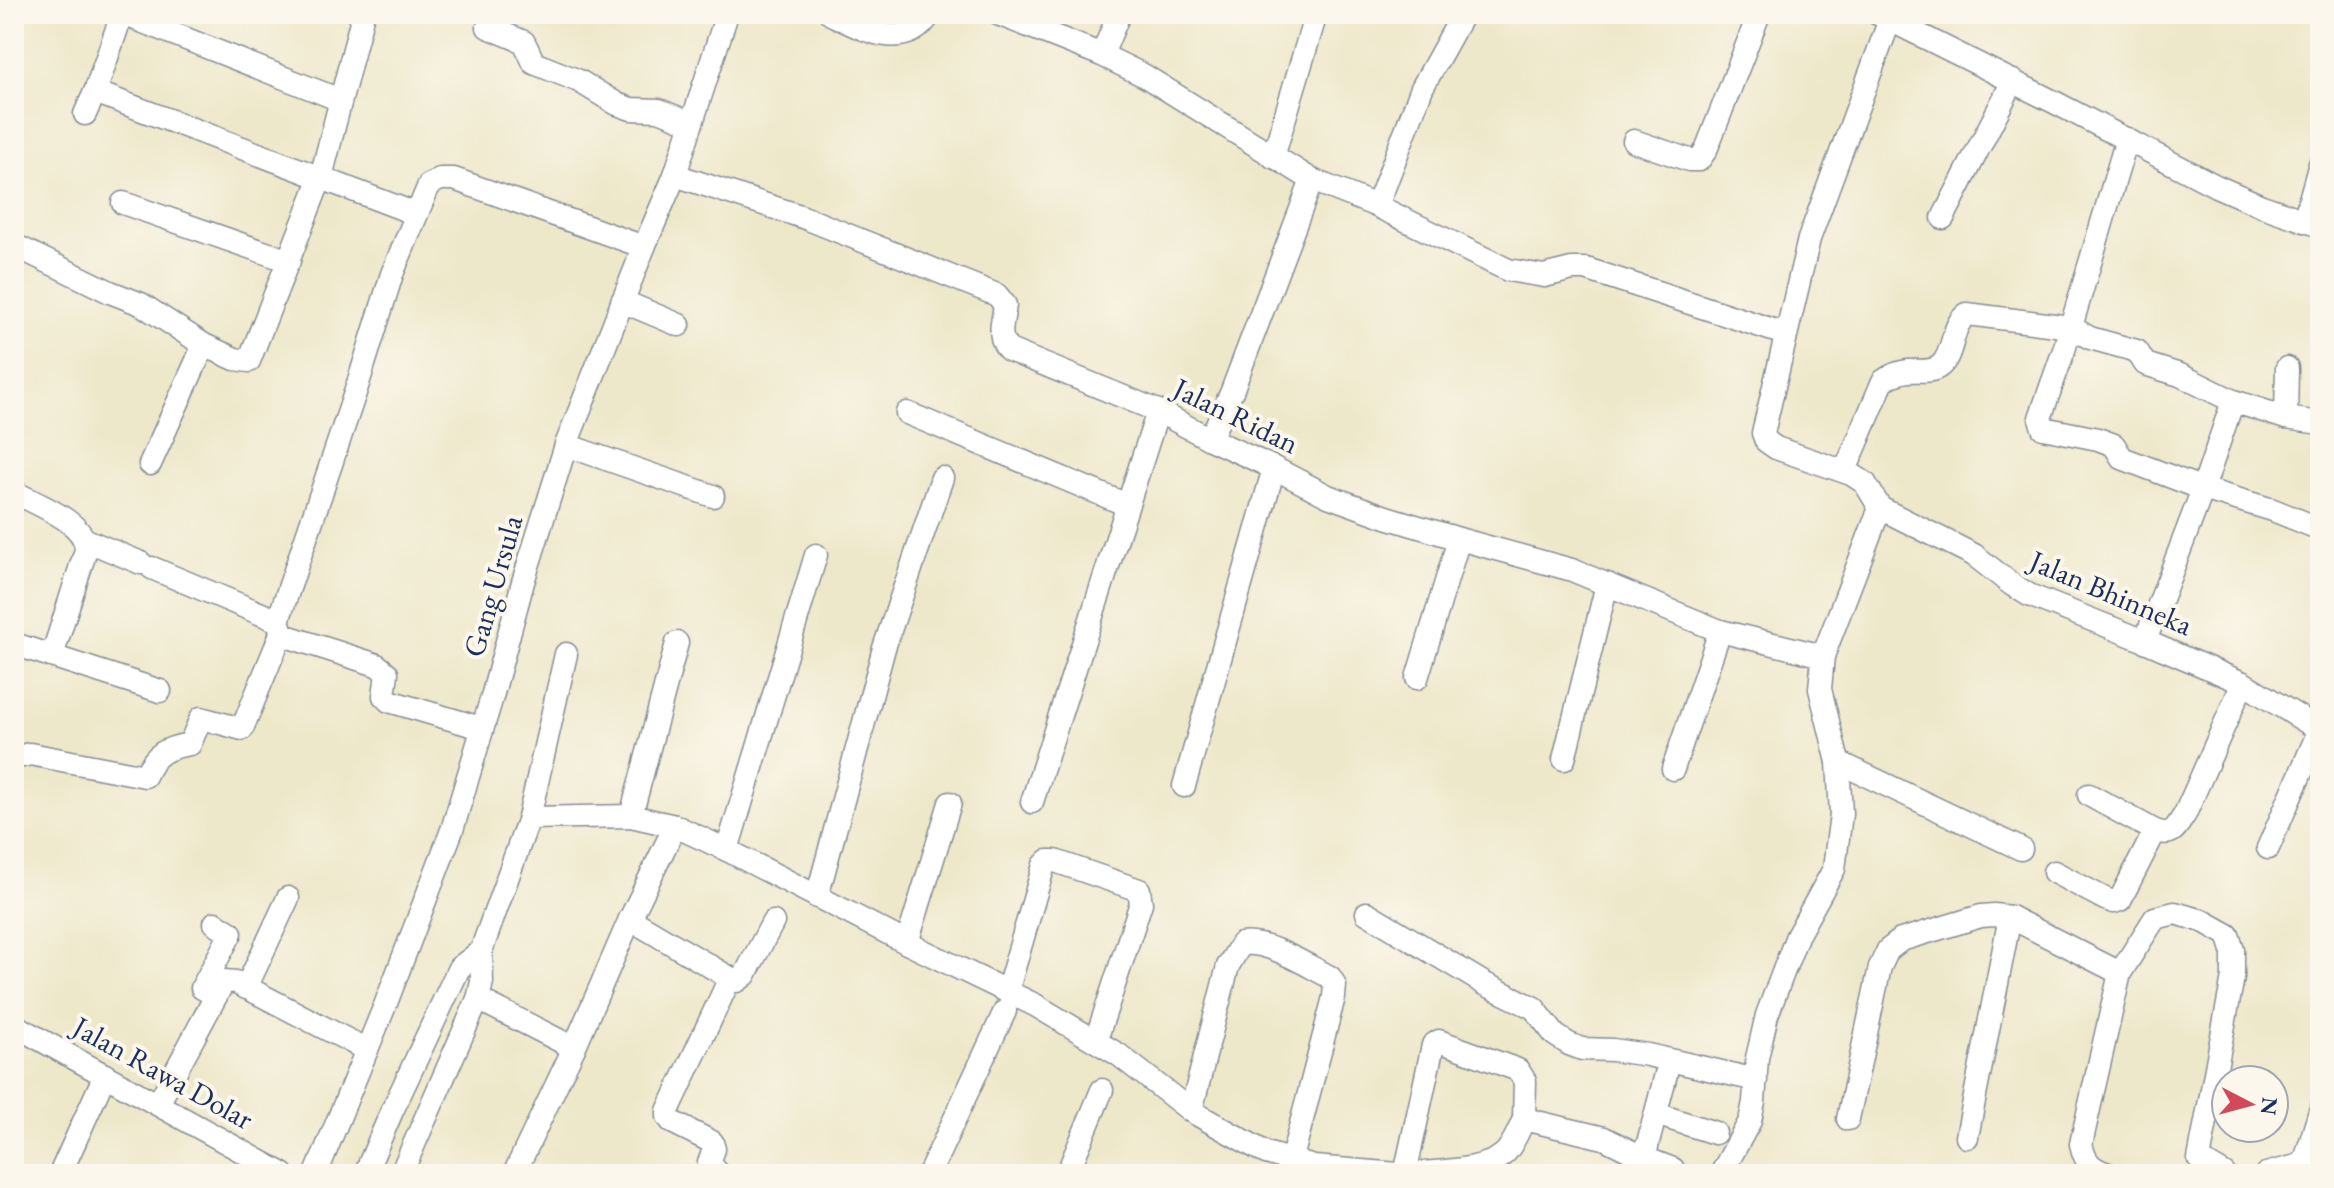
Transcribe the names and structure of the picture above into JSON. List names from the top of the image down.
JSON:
{
  "streets": {
    "street": [
      "Jalan Ridan",
      "Gang Ursula",
      "Jalan Bhinneka",
      "Jalan Rawa Dolar"
    ]
  },
  "crossings": [
    ["Jalan Ridan", "Gang Ursula"]
  ],
  "north": "right"
}
